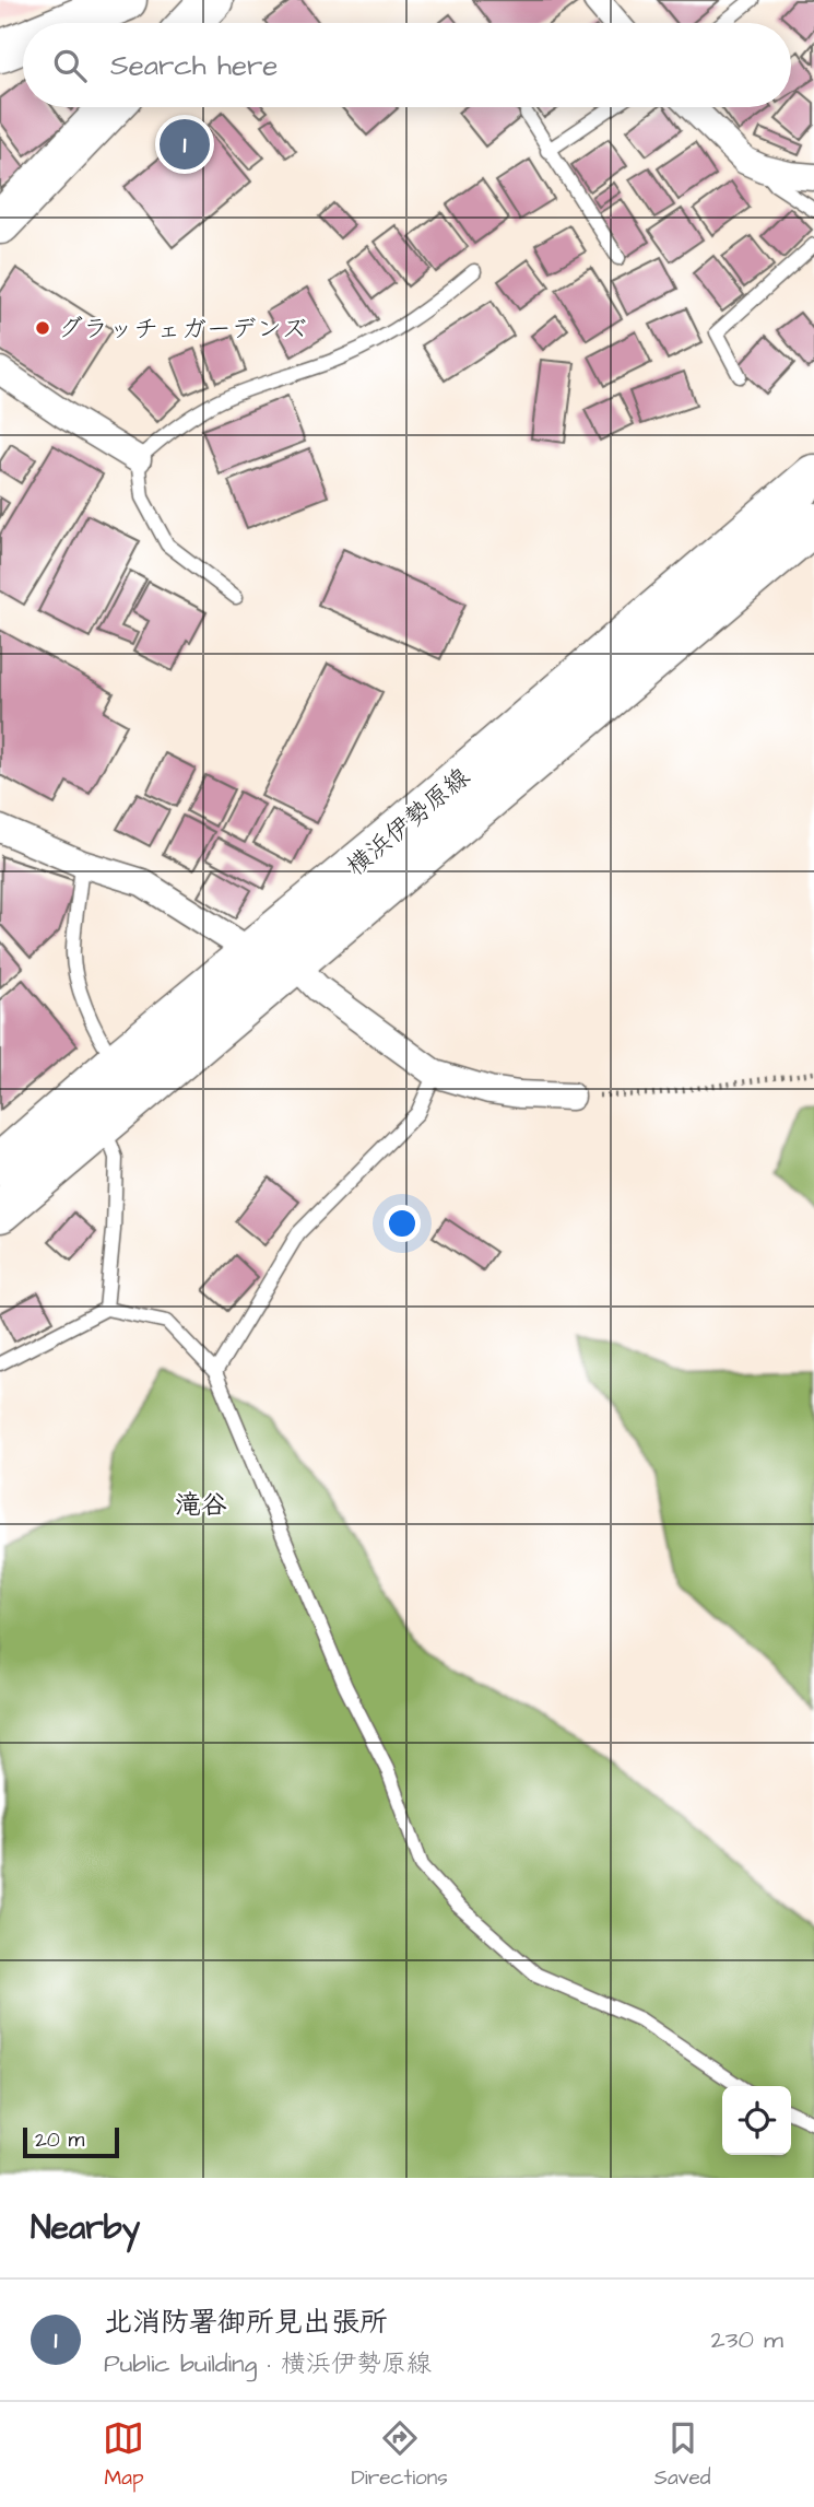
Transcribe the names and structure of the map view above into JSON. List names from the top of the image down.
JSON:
{
  "streets": {
    "main road": ["横浜伊勢原線"]
  },
  "districts": ["滝谷"],
  "places": ["グラッチェガーデンズ"],
  "scale_bar": "20 m",
  "page": {
    "search": "Search here",
    "pins": "1",
    "scale": "20 m",
    "heading": "Nearby",
    "list": [
      {
        "mark": "1",
        "name": "北消防署御所見出張所",
        "note": "Public building · 横浜伊勢原線",
        "value": "230 m"
      }
    ],
    "nav": ["Map", "Directions", "Saved"]
  }
}
